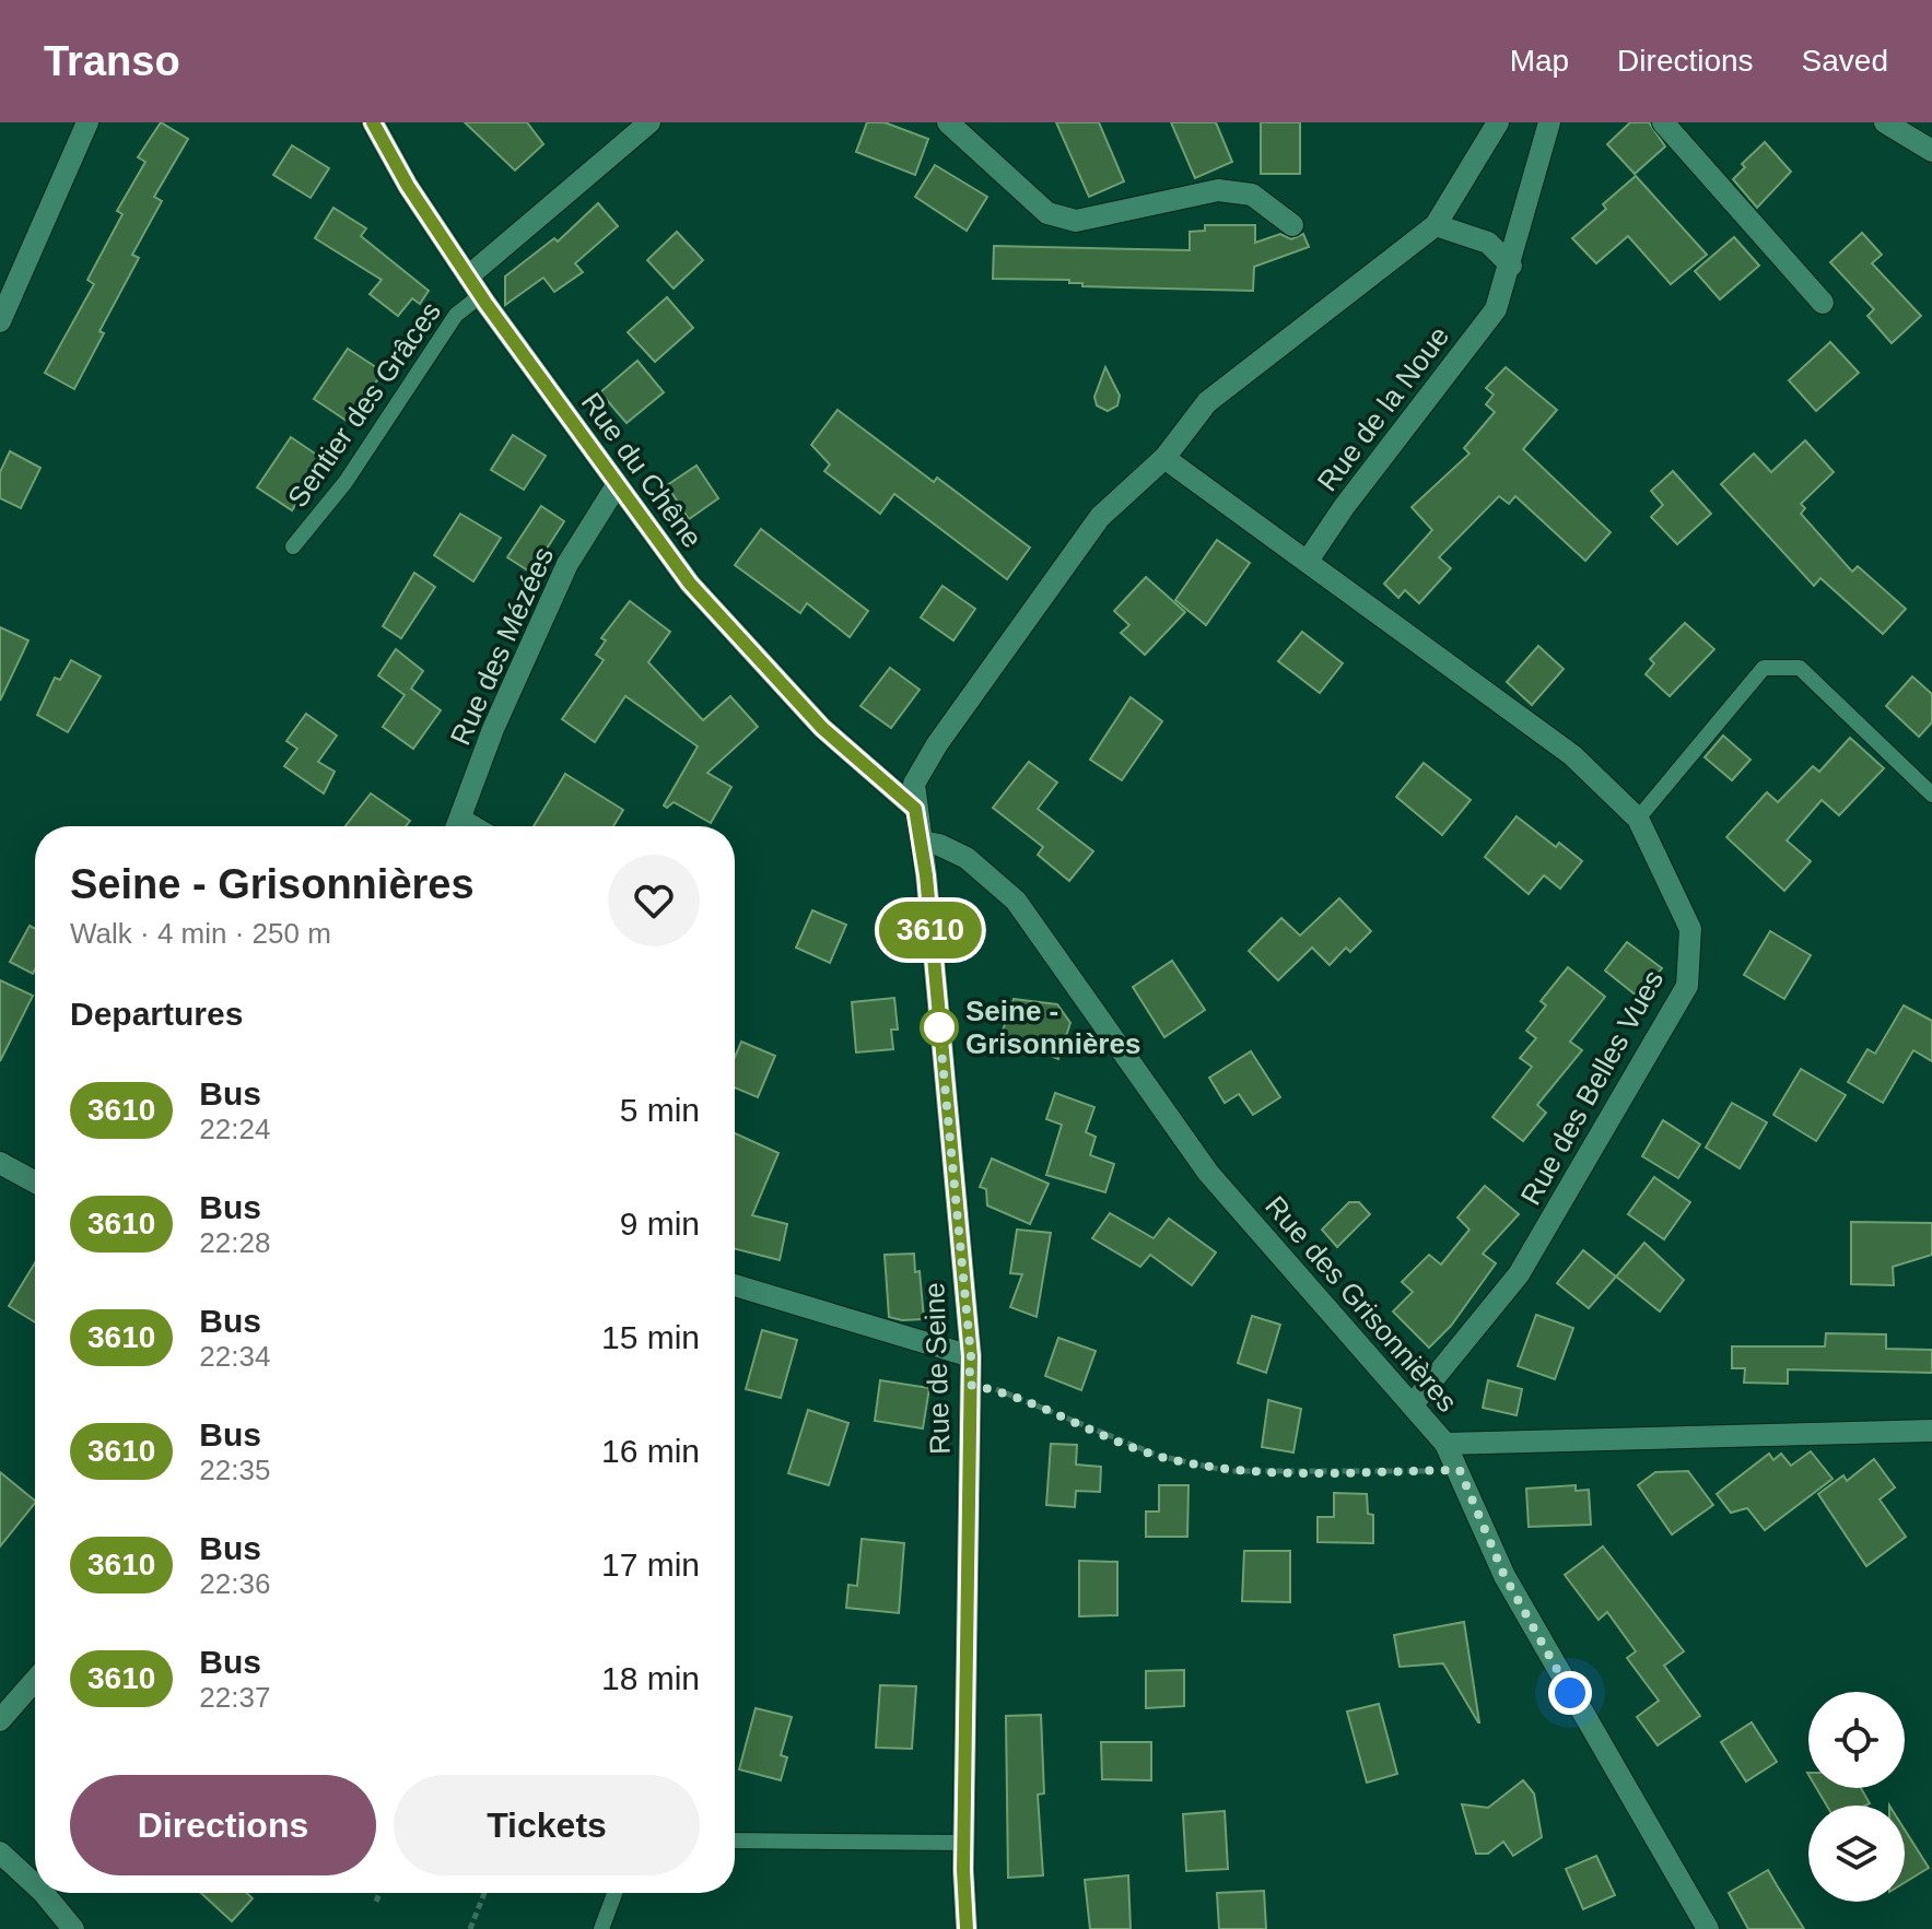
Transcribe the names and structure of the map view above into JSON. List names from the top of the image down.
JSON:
{
  "streets": {
    "street": [
      "Rue de la Noue",
      "Rue du Chêne",
      "Rue des Mézées",
      "Rue des Belles Vues",
      "Rue des Grisonnières",
      "Rue de Seine"
    ],
    "lane": ["Sentier des Grâces"]
  },
  "crossings": [
    ["Sentier des Grâces", "Rue du Chêne"],
    ["Rue de la Noue", "Rue des Belles Vues"],
    ["Rue du Chêne", "Rue des Mézées"],
    ["Rue du Chêne", "Rue de Seine"],
    ["Rue des Belles Vues", "Rue des Grisonnières"],
    ["Rue des Grisonnières", "Rue de Seine"]
  ],
  "places": ["Seine - Grisonnières"],
  "lines": ["bus line 3610"],
  "page": {
    "header": "Transo",
    "nav": ["Map", "Directions", "Saved"],
    "on_map": "3610",
    "heading": [
      ["Seine - Grisonnières", "Walk · 4 min · 250 m"],
      "Departures"
    ],
    "list": [
      {
        "mark": "3610",
        "name": "Bus",
        "note": "22:24",
        "value": "5 min"
      },
      {
        "mark": "3610",
        "name": "Bus",
        "note": "22:28",
        "value": "9 min"
      },
      {
        "mark": "3610",
        "name": "Bus",
        "note": "22:34",
        "value": "15 min"
      },
      {
        "mark": "3610",
        "name": "Bus",
        "note": "22:35",
        "value": "16 min"
      },
      {
        "mark": "3610",
        "name": "Bus",
        "note": "22:36",
        "value": "17 min"
      },
      {
        "mark": "3610",
        "name": "Bus",
        "note": "22:37",
        "value": "18 min"
      }
    ],
    "buttons": ["Directions", "Tickets"]
  }
}
